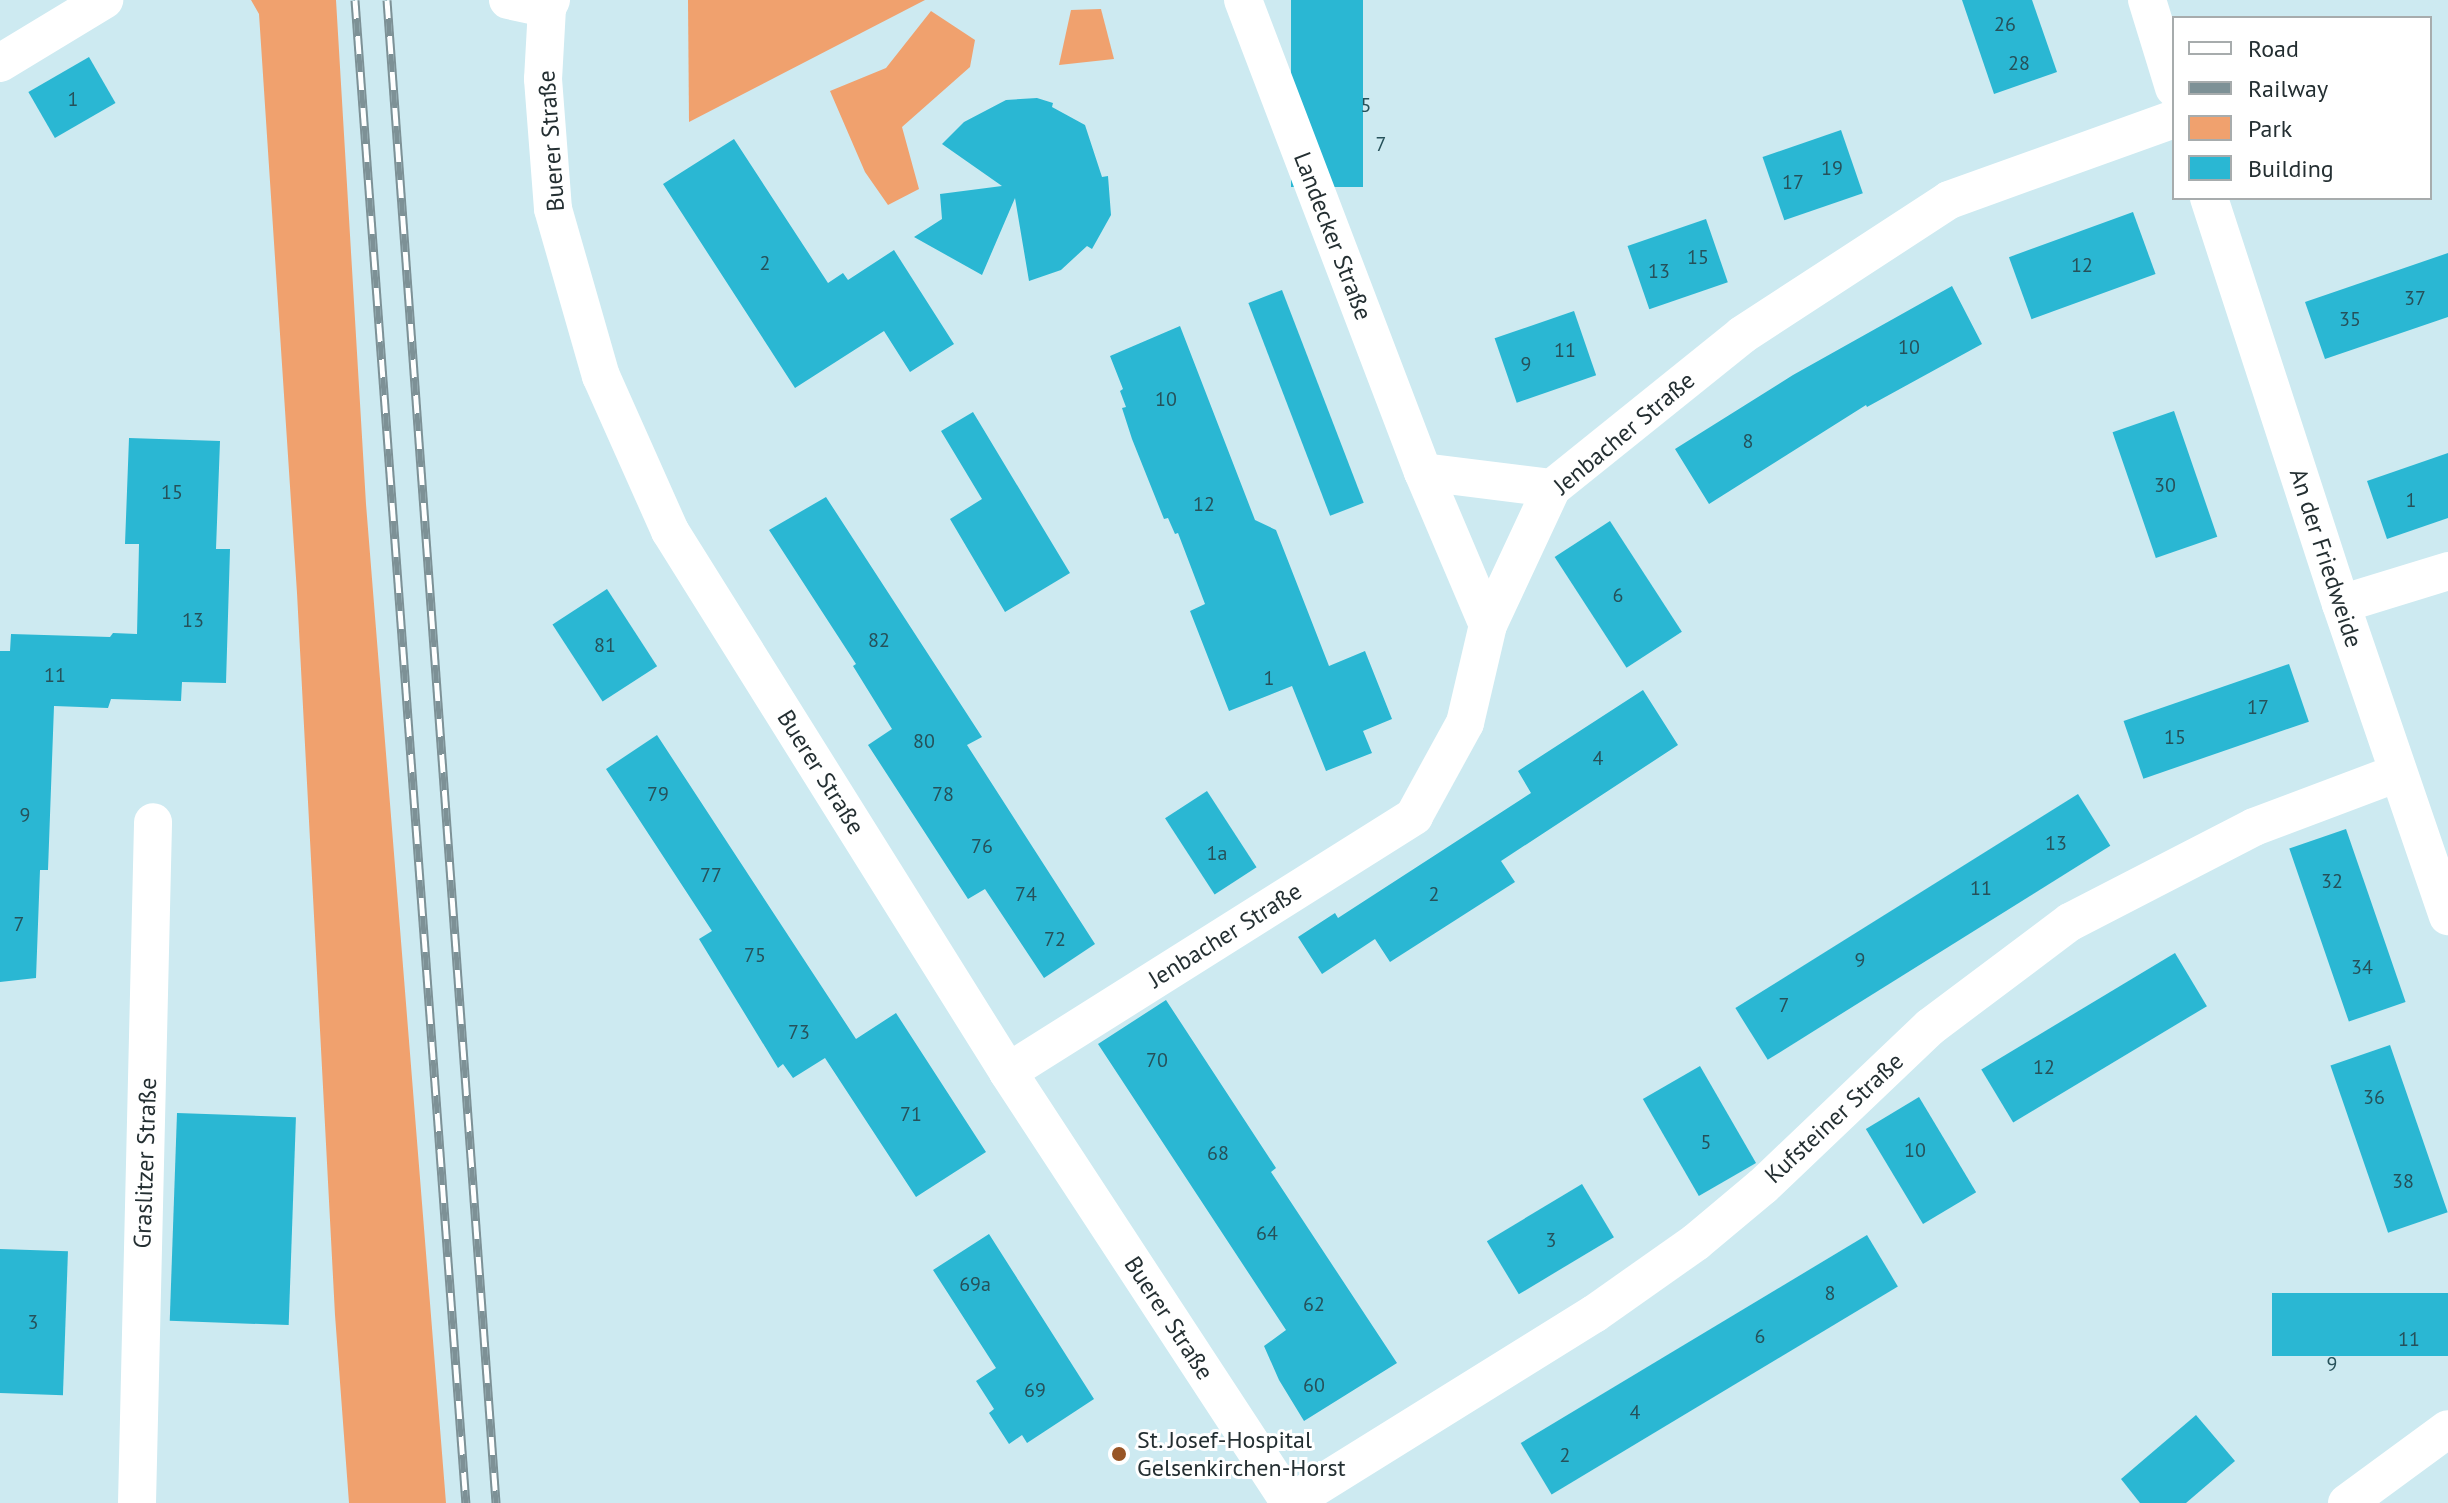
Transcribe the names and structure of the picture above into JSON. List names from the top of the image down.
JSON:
{
  "streets": {
    "street": [
      "Buerer Straße",
      "Landecker Straße",
      "Jenbacher Straße",
      "An der Friedweide",
      "Kufsteiner Straße",
      "Graslitzer Straße"
    ]
  },
  "crossings": [
    ["Buerer Straße", "Jenbacher Straße"],
    ["Buerer Straße", "Kufsteiner Straße"],
    ["Landecker Straße", "Jenbacher Straße"],
    ["An der Friedweide", "Kufsteiner Straße"]
  ],
  "places": ["St. Josef-Hospital Gelsenkirchen-Horst"],
  "house_numbers": [
    "26",
    "28",
    "1",
    "5",
    "7",
    "19",
    "17",
    "15",
    "2",
    "12",
    "13",
    "37",
    "35",
    "10",
    "11",
    "9",
    "10",
    "8",
    "30",
    "15",
    "1",
    "12",
    "6",
    "13",
    "82",
    "81",
    "11",
    "1",
    "17",
    "15",
    "80",
    "4",
    "79",
    "78",
    "9",
    "13",
    "76",
    "1a",
    "77",
    "32",
    "11",
    "74",
    "2",
    "7",
    "72",
    "75",
    "9",
    "34",
    "7",
    "73",
    "70",
    "12",
    "36",
    "71",
    "5",
    "10",
    "68",
    "38",
    "64",
    "3",
    "69a",
    "8",
    "62",
    "3",
    "6",
    "11",
    "9",
    "60",
    "69",
    "4",
    "2"
  ],
  "legend": [
    "Road",
    "Railway",
    "Park",
    "Building"
  ]
}
